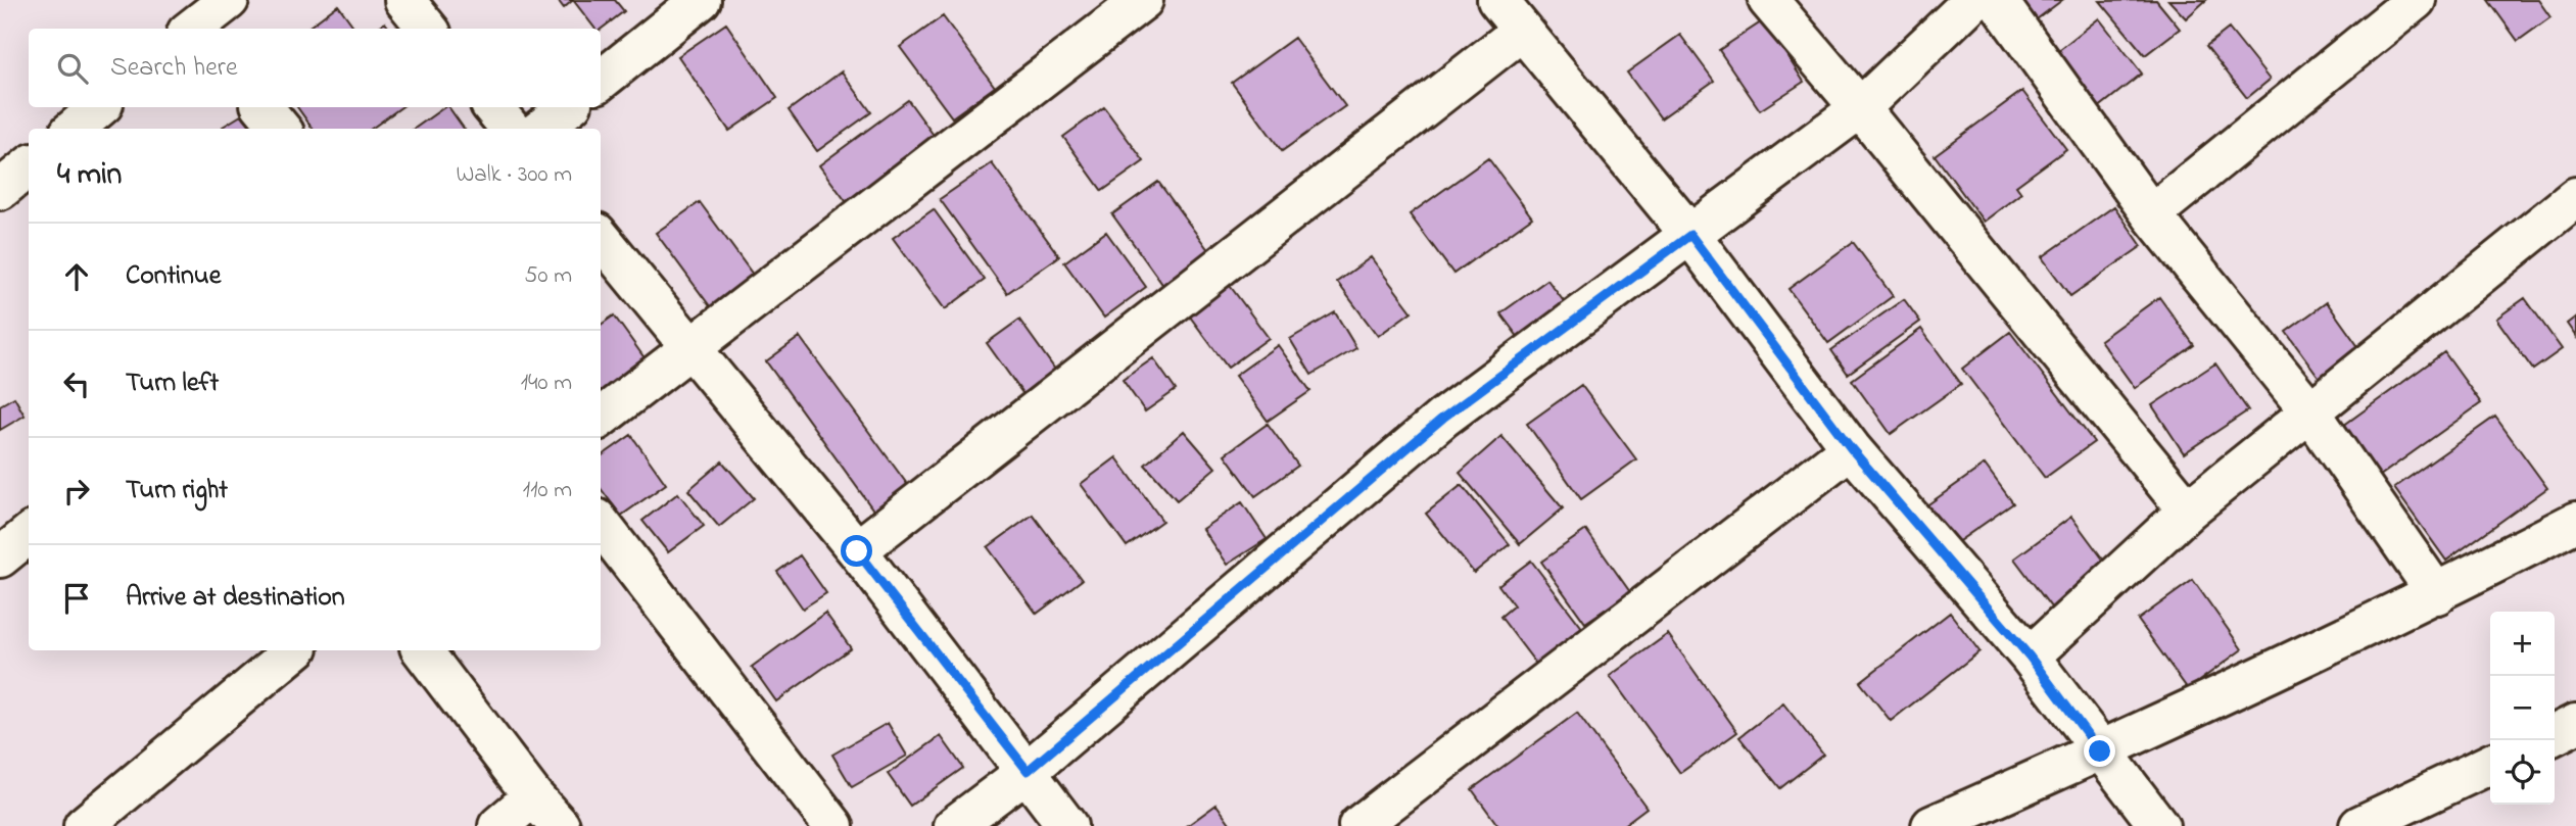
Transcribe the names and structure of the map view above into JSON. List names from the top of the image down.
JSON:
{
  "page": {
    "search": "Search here",
    "heading": ["4 min", "Walk · 300 m"],
    "list": [
      ["Continue", "50 m"],
      ["Turn left", "140 m"],
      ["Turn right", "110 m"],
      "Arrive at destination"
    ],
    "map_buttons": ["+", "−"]
  }
}
